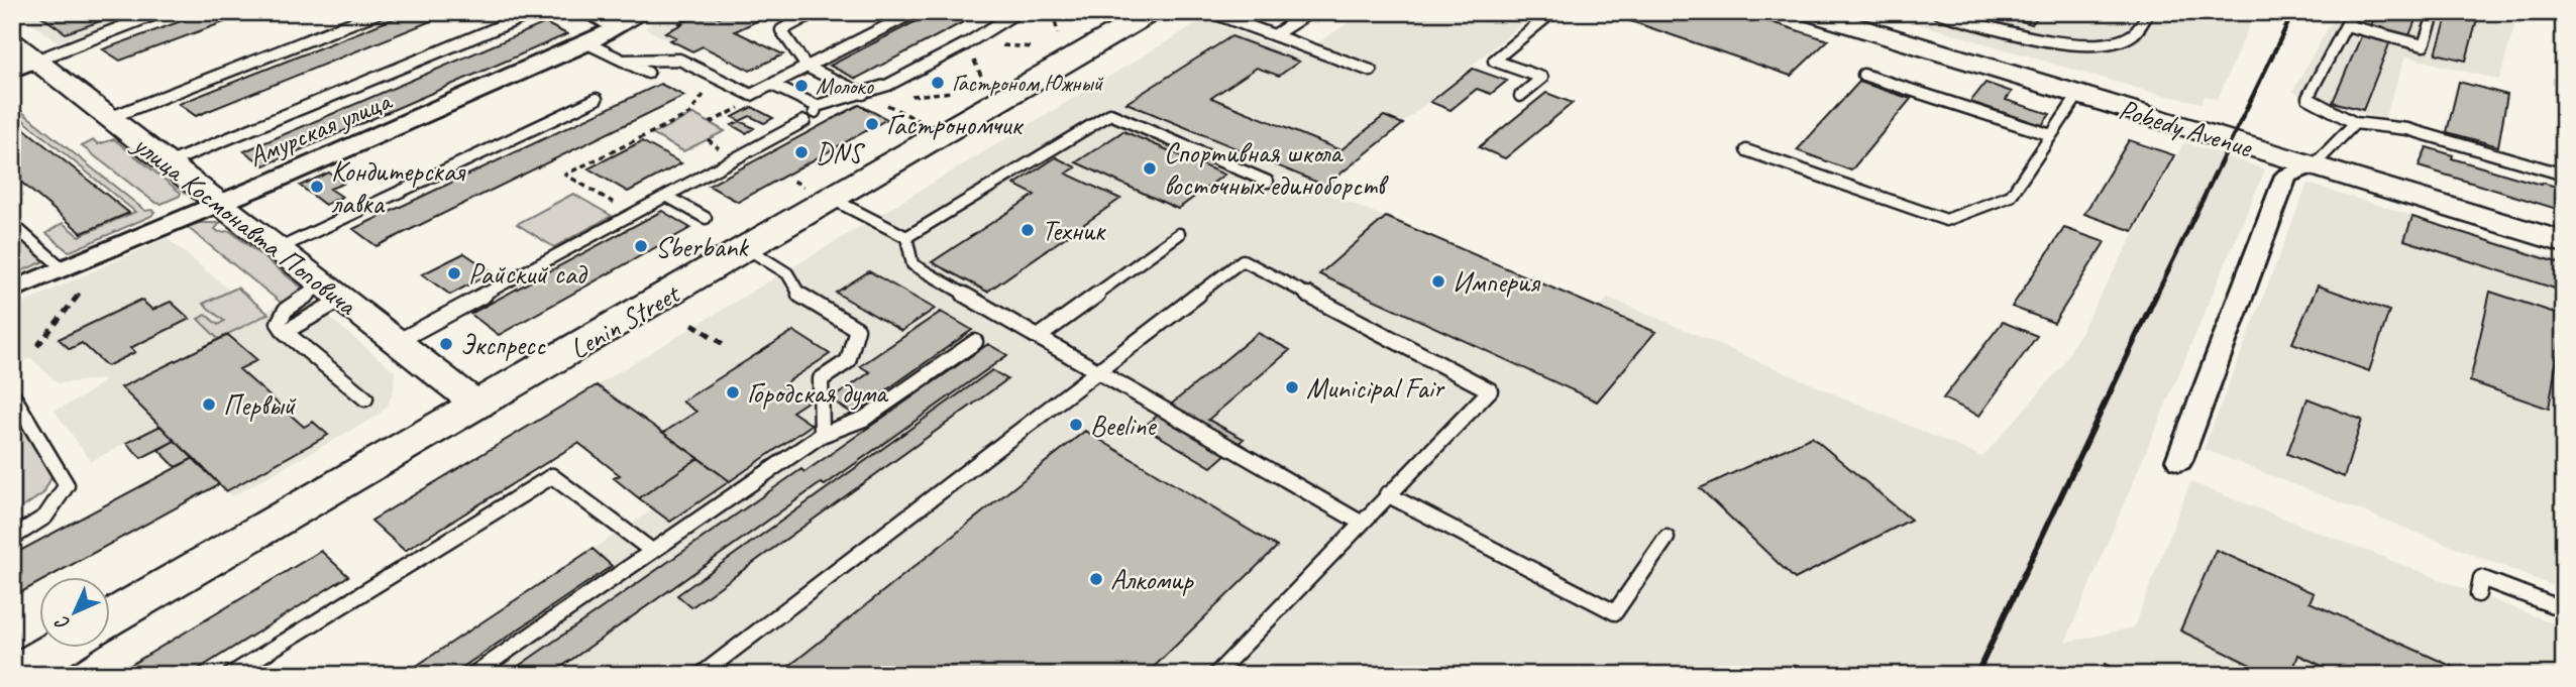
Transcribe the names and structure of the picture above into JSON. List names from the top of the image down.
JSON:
{
  "streets": {
    "main road": ["Pobedy Avenue", "Lenin Street"],
    "street": ["Амурская улица", "улица Космонавта Поповича"]
  },
  "crossings": [
    ["Амурская улица", "улица Космонавта Поповича"],
    ["улица Космонавта Поповича", "Lenin Street"]
  ],
  "places": [
    "Гастроном Южный",
    "Молоко",
    "Гастрономчик",
    "DNS",
    "Спортивная школа восточных единоборств",
    "Кондитерская лавка",
    "Техник",
    "Sberbank",
    "Райский сад",
    "Империя",
    "Экспресс",
    "Municipal Fair",
    "Городская дума",
    "Первый",
    "Beeline",
    "Алкомир"
  ],
  "north": "bottom left"
}
